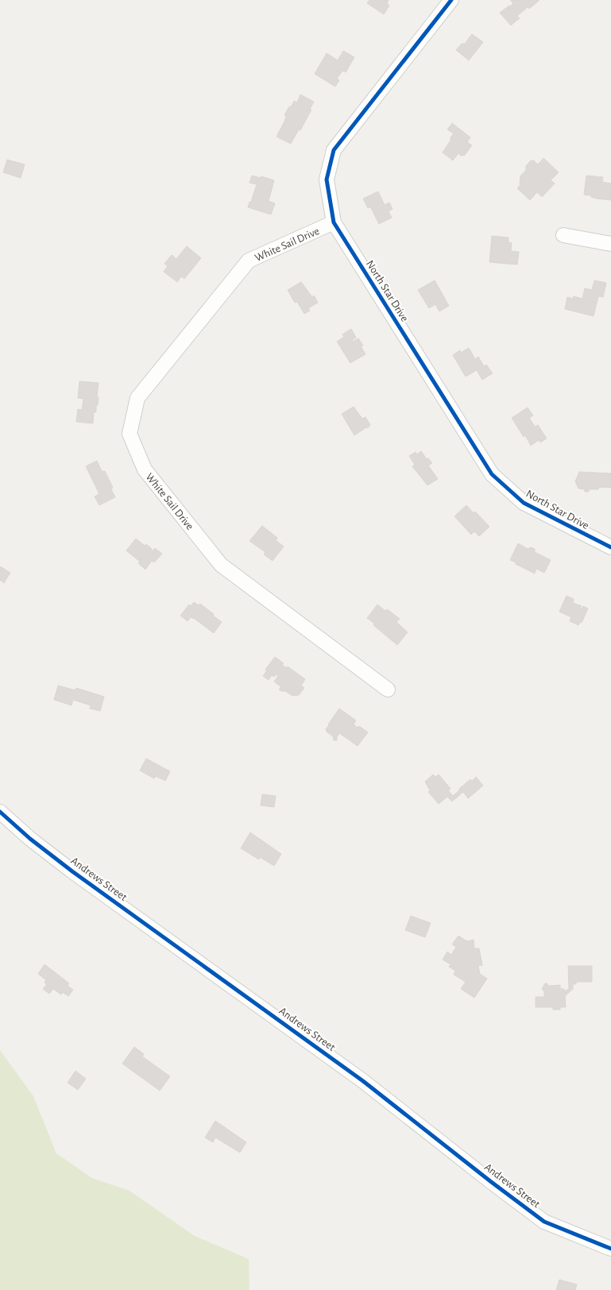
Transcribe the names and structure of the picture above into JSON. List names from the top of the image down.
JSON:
{
  "streets": {
    "street": ["White Sail Drive", "North Star Drive", "Andrews Street"]
  },
  "crossings": [
    ["White Sail Drive", "North Star Drive"]
  ]
}
